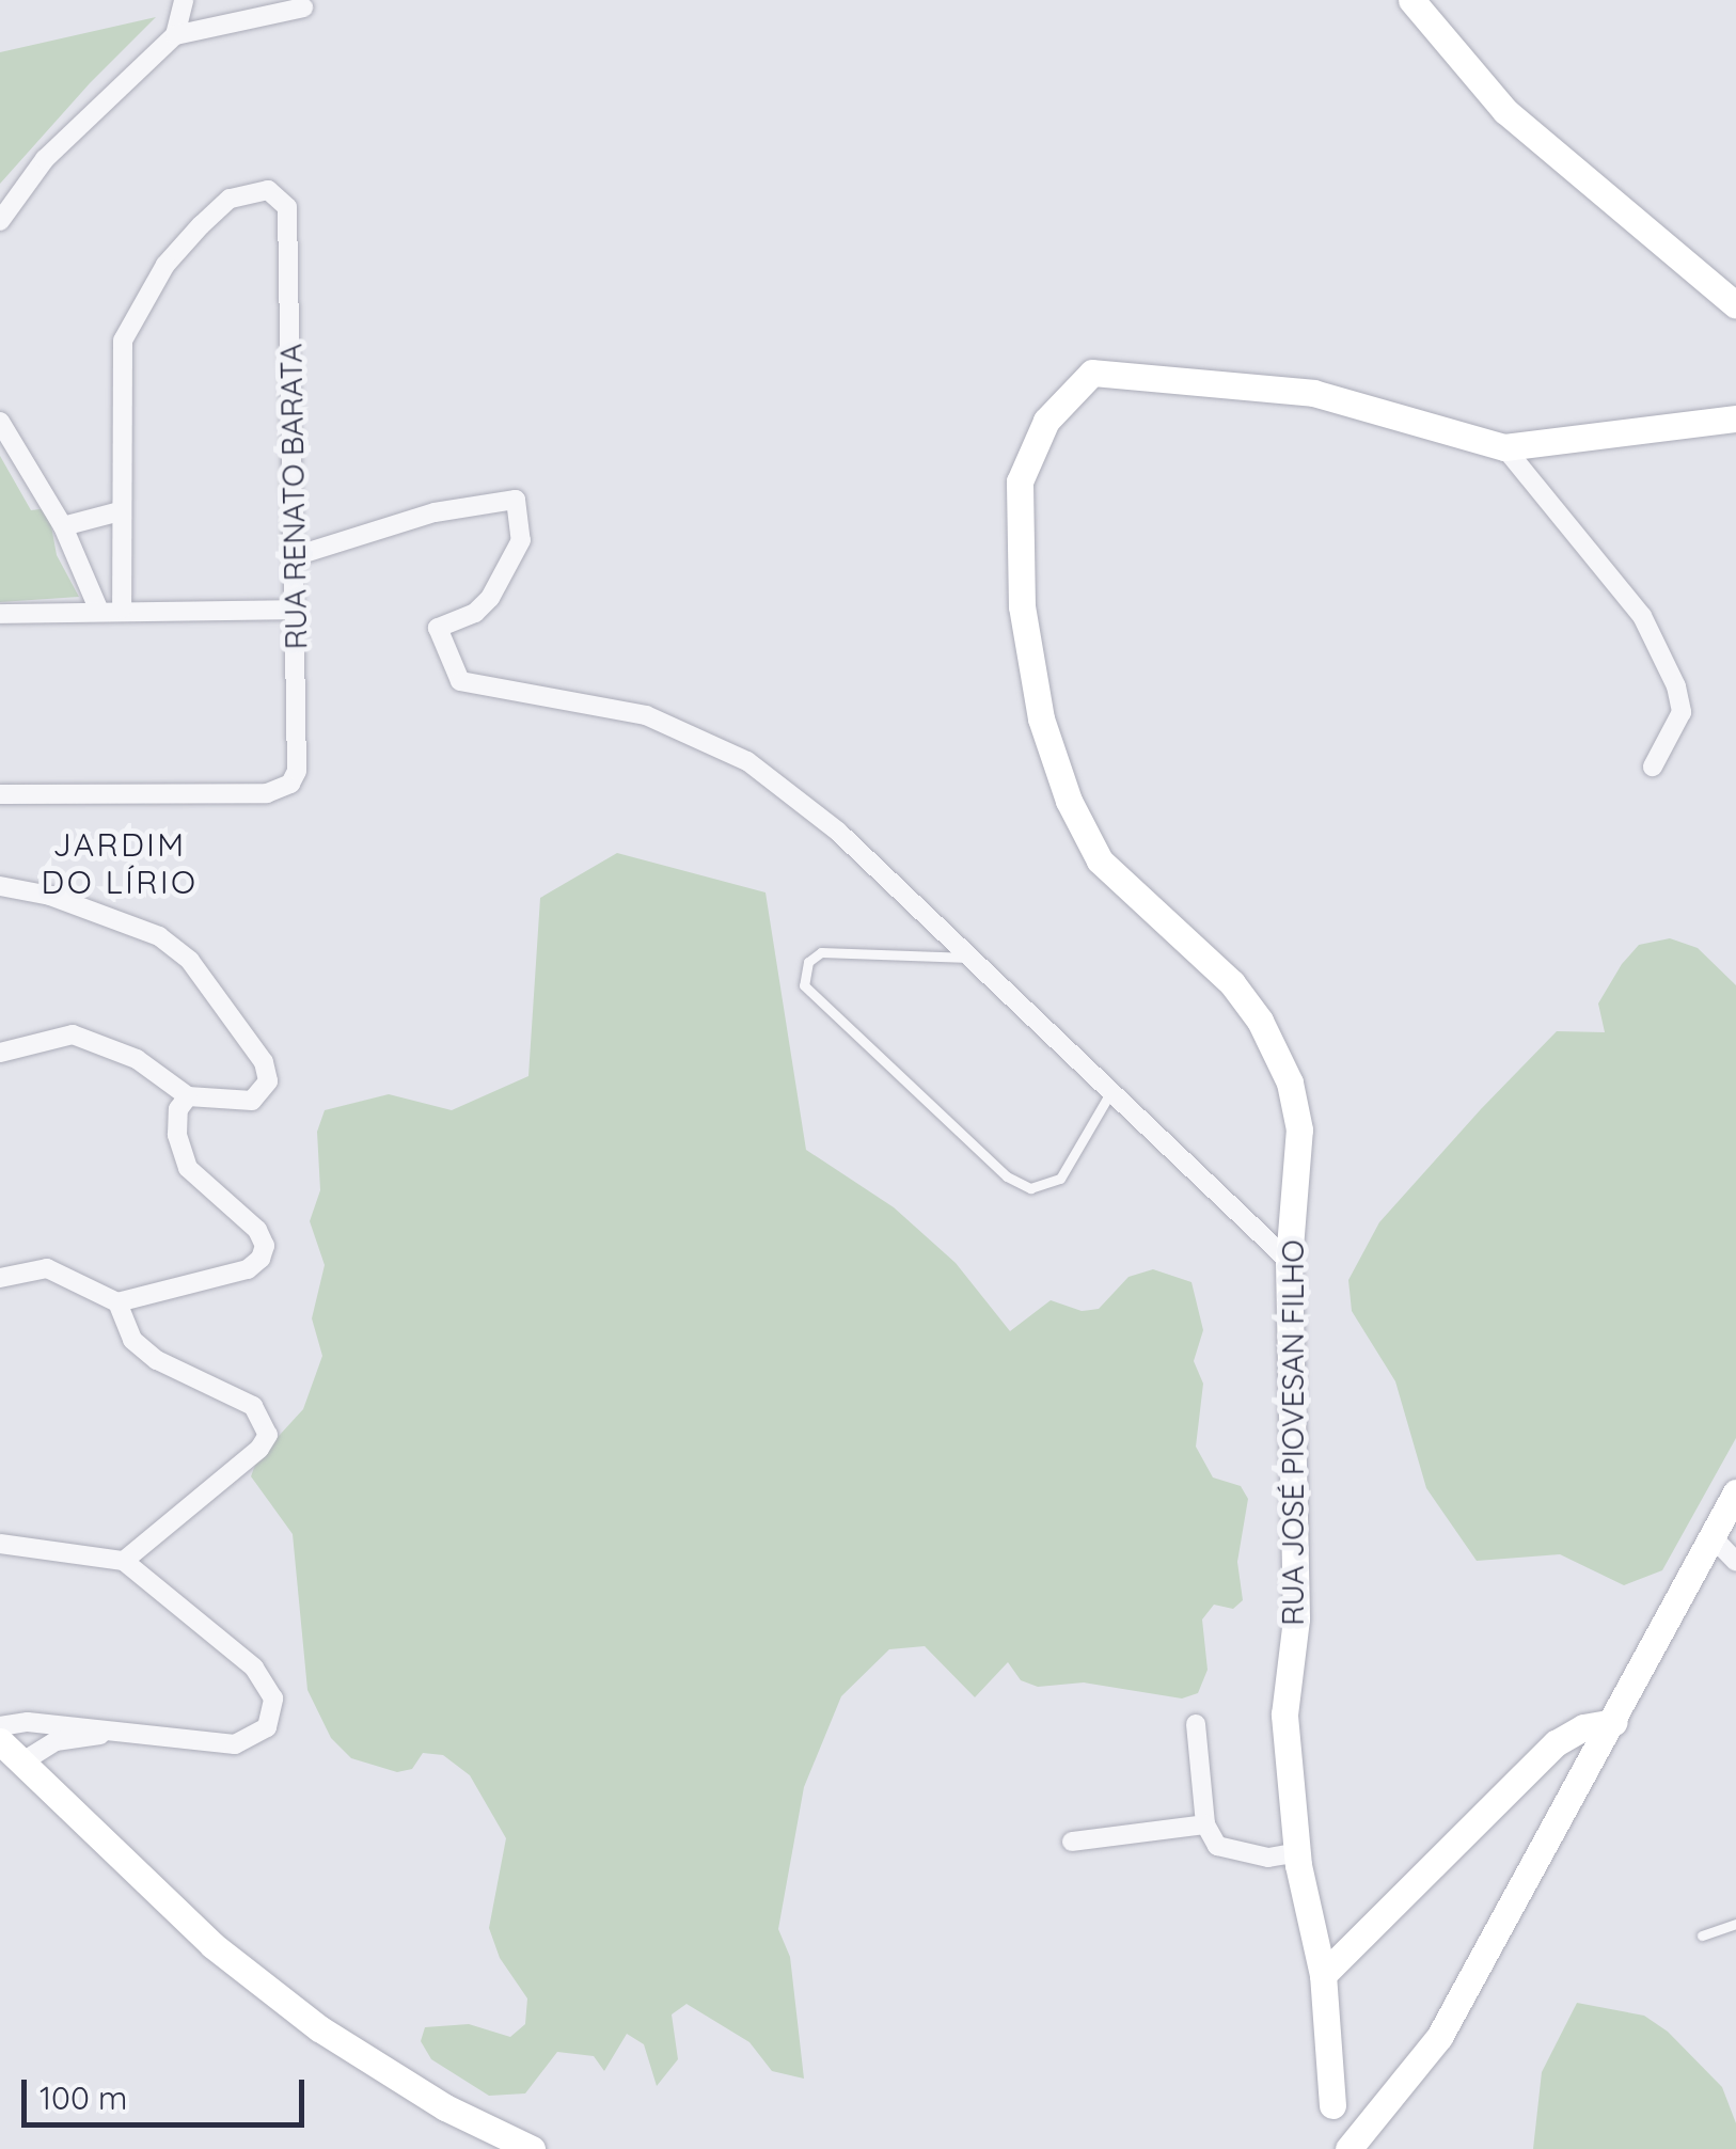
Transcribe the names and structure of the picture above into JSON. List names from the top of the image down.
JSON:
{
  "streets": {
    "street": ["RUA RENATO BARATA", "RUA JOSÉ PIOVESAN FILHO"]
  },
  "districts": ["JARDIM DO LÍRIO"],
  "scale_bar": "100 m"
}
